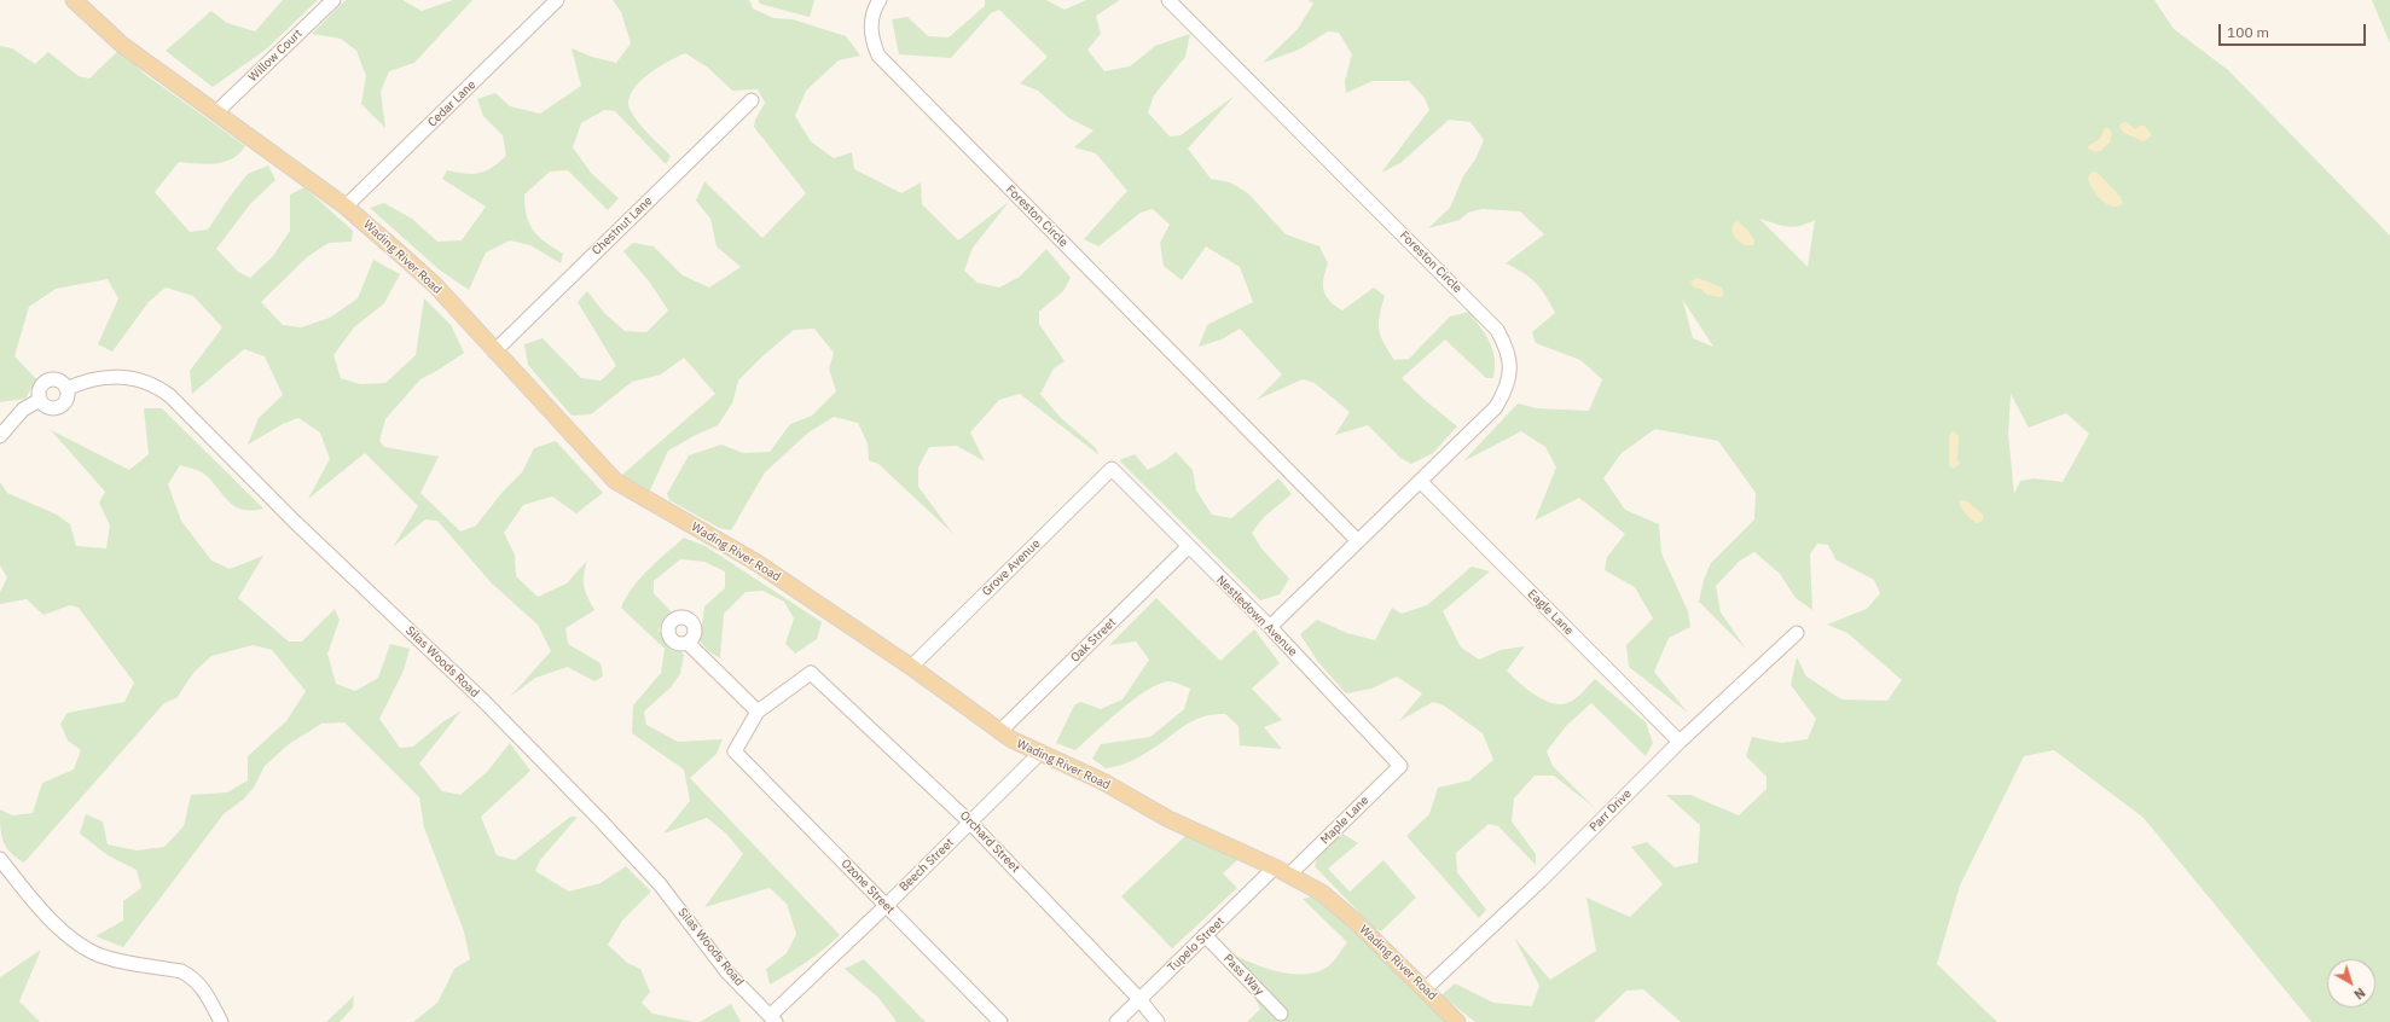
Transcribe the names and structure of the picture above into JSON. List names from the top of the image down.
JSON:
{
  "streets": {
    "main road": ["Wading River Road"],
    "street": [
      "Willow Court",
      "Cedar Lane",
      "Foreston Circle",
      "Chestnut Lane",
      "Grove Avenue",
      "Eagle Lane",
      "Nestledown Avenue",
      "Oak Street",
      "Silas Woods Road",
      "Parr Drive",
      "Maple Lane",
      "Orchard Street",
      "Beech Street",
      "Ozone Street",
      "Tupelo Street",
      "Pass Way"
    ]
  },
  "crossings": [
    ["Willow Court", "Wading River Road"],
    ["Cedar Lane", "Wading River Road"],
    ["Foreston Circle", "Eagle Lane"],
    ["Foreston Circle", "Nestledown Avenue"],
    ["Chestnut Lane", "Wading River Road"],
    ["Wading River Road", "Grove Avenue"],
    ["Wading River Road", "Oak Street"],
    ["Wading River Road", "Parr Drive"],
    ["Wading River Road", "Maple Lane"],
    ["Wading River Road", "Beech Street"],
    ["Wading River Road", "Tupelo Street"],
    ["Grove Avenue", "Nestledown Avenue"],
    ["Eagle Lane", "Parr Drive"],
    ["Nestledown Avenue", "Oak Street"],
    ["Nestledown Avenue", "Maple Lane"],
    ["Silas Woods Road", "Beech Street"],
    ["Maple Lane", "Tupelo Street"],
    ["Orchard Street", "Beech Street"],
    ["Orchard Street", "Ozone Street"],
    ["Orchard Street", "Tupelo Street"],
    ["Beech Street", "Ozone Street"],
    ["Tupelo Street", "Pass Way"]
  ],
  "scale_bar": "100 m",
  "north": "bottom right"
}
